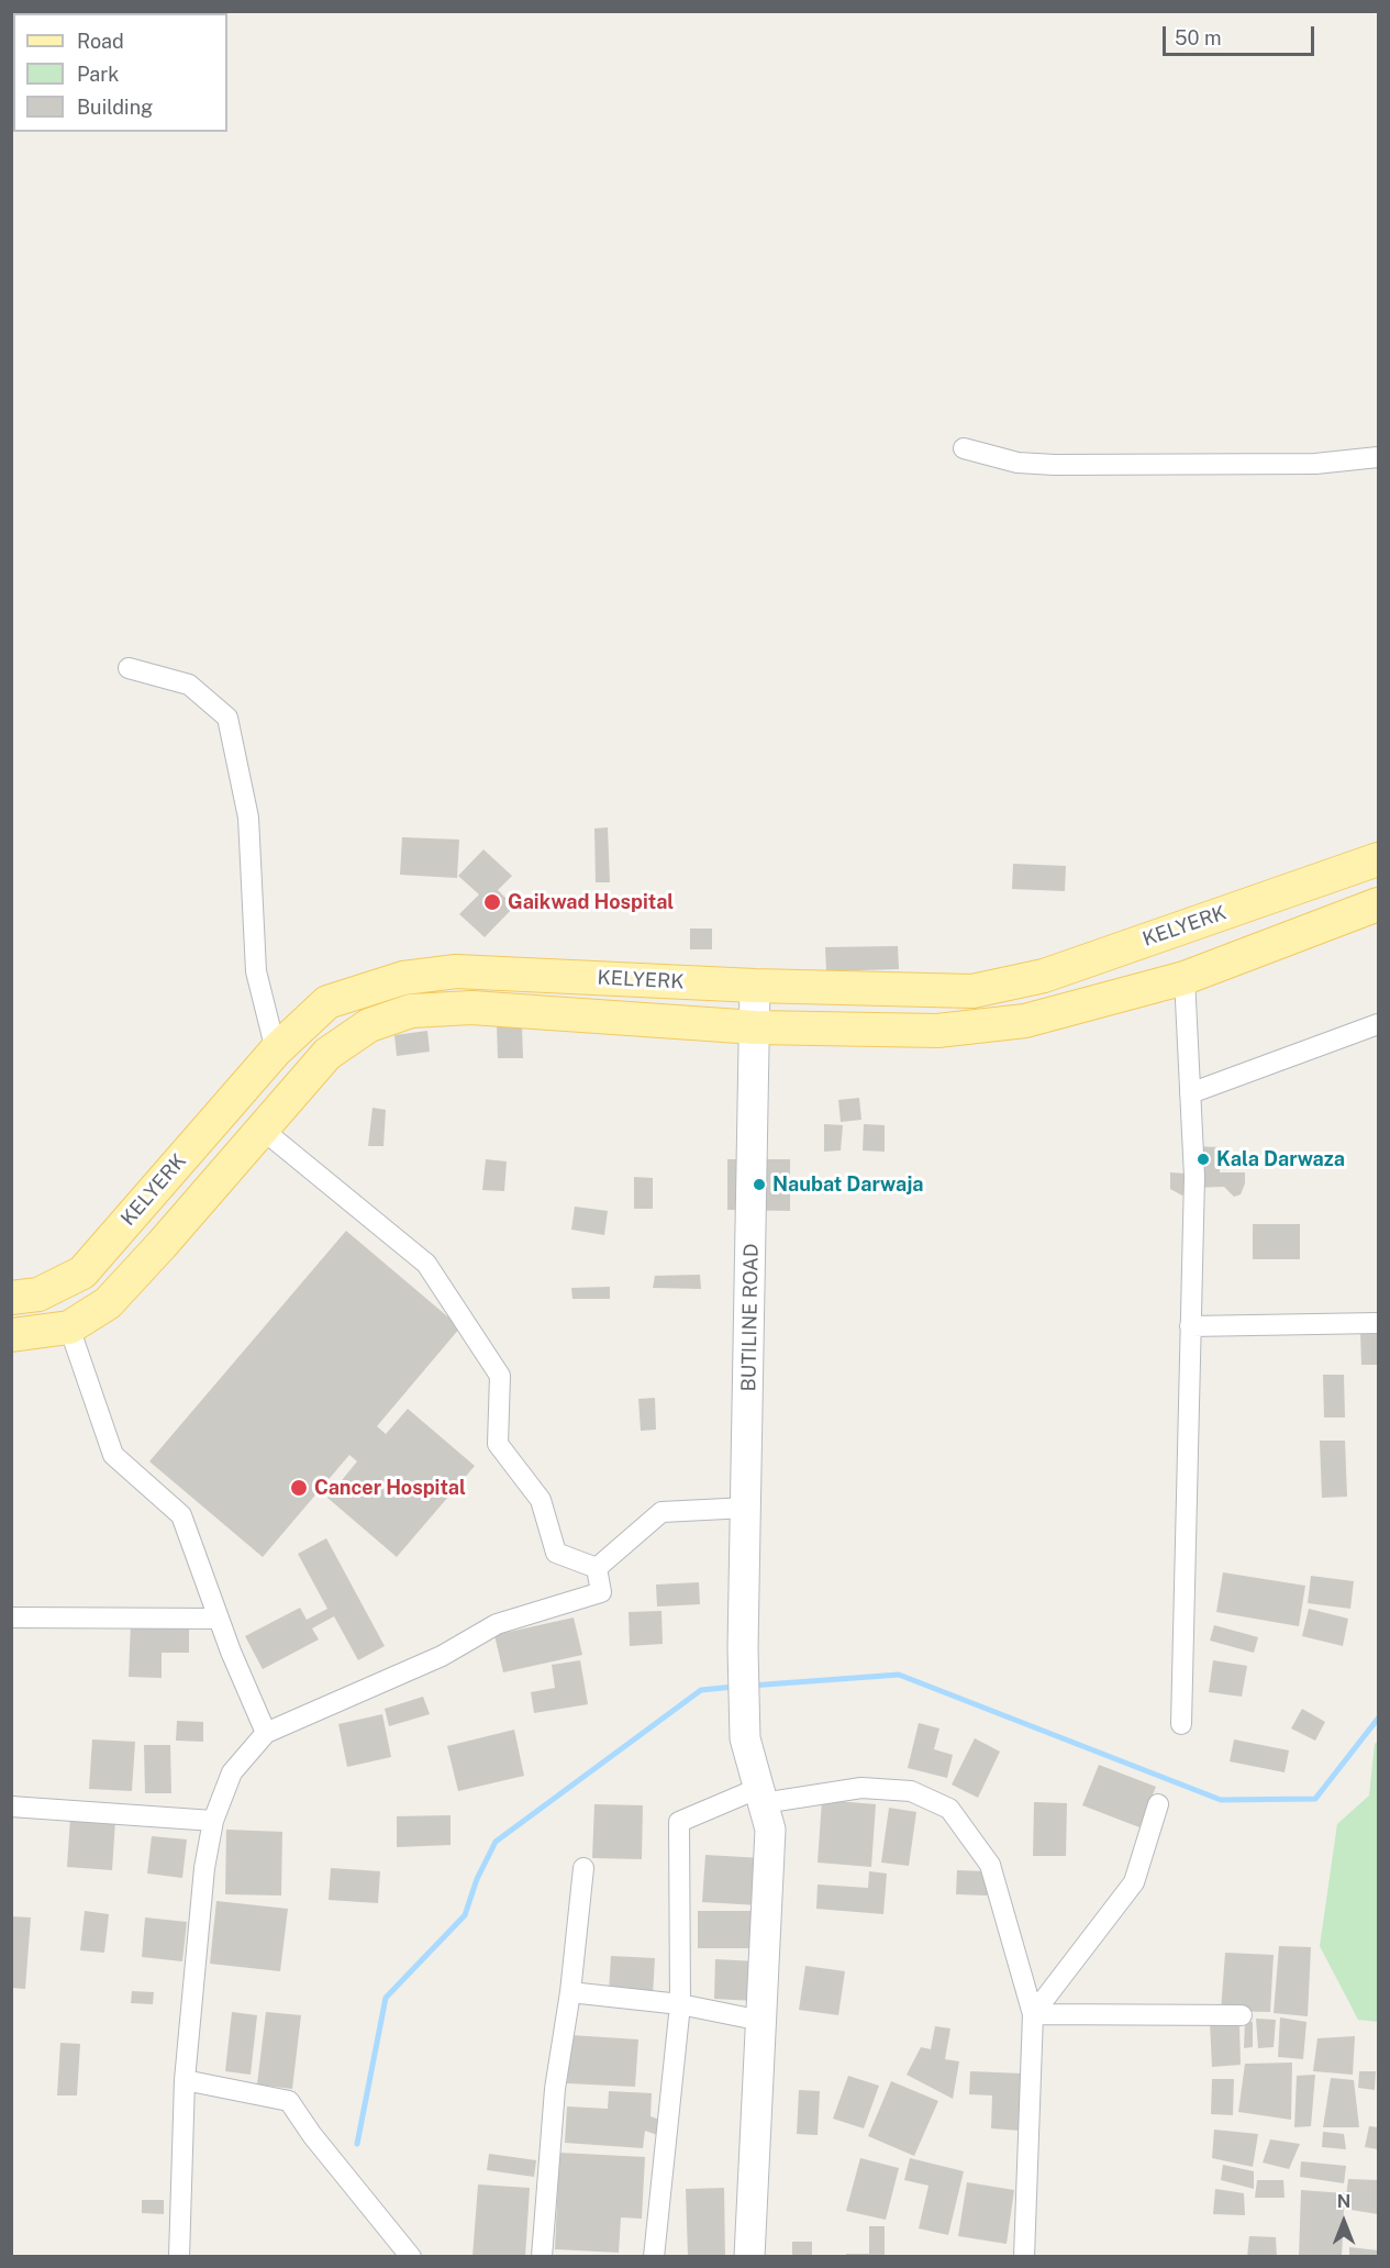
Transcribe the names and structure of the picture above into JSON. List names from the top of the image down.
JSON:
{
  "streets": {
    "main road": ["KELYERK"],
    "street": ["BUTILINE ROAD"]
  },
  "crossings": [
    ["KELYERK", "BUTILINE ROAD"]
  ],
  "places": [
    "Gaikwad Hospital",
    "Kala Darwaza",
    "Naubat Darwaja",
    "Cancer Hospital"
  ],
  "legend": ["Road", "Park", "Building"],
  "scale_bar": "50 m",
  "north": "top"
}
